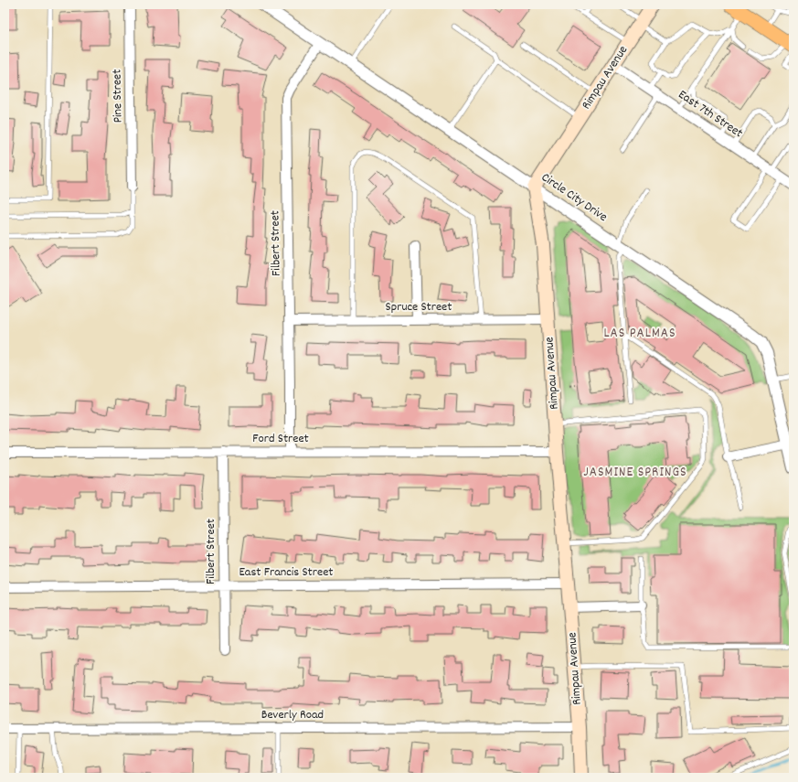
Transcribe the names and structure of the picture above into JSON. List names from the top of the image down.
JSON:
{
  "streets": {
    "main road": ["Rimpau Avenue"],
    "street": [
      "Pine Street",
      "East 7th Street",
      "Circle City Drive",
      "Filbert Street",
      "Spruce Street",
      "Ford Street",
      "East Francis Street",
      "Beverly Road"
    ]
  },
  "crossings": [
    ["Rimpau Avenue", "East 7th Street"],
    ["Rimpau Avenue", "Circle City Drive"],
    ["Rimpau Avenue", "Spruce Street"],
    ["Rimpau Avenue", "Ford Street"],
    ["Rimpau Avenue", "East Francis Street"],
    ["Rimpau Avenue", "Beverly Road"],
    ["Circle City Drive", "Filbert Street"],
    ["Filbert Street", "Spruce Street"],
    ["Filbert Street", "Ford Street"],
    ["Filbert Street", "East Francis Street"]
  ],
  "districts": ["LAS PALMAS", "JASMINE SPRINGS"]
}
